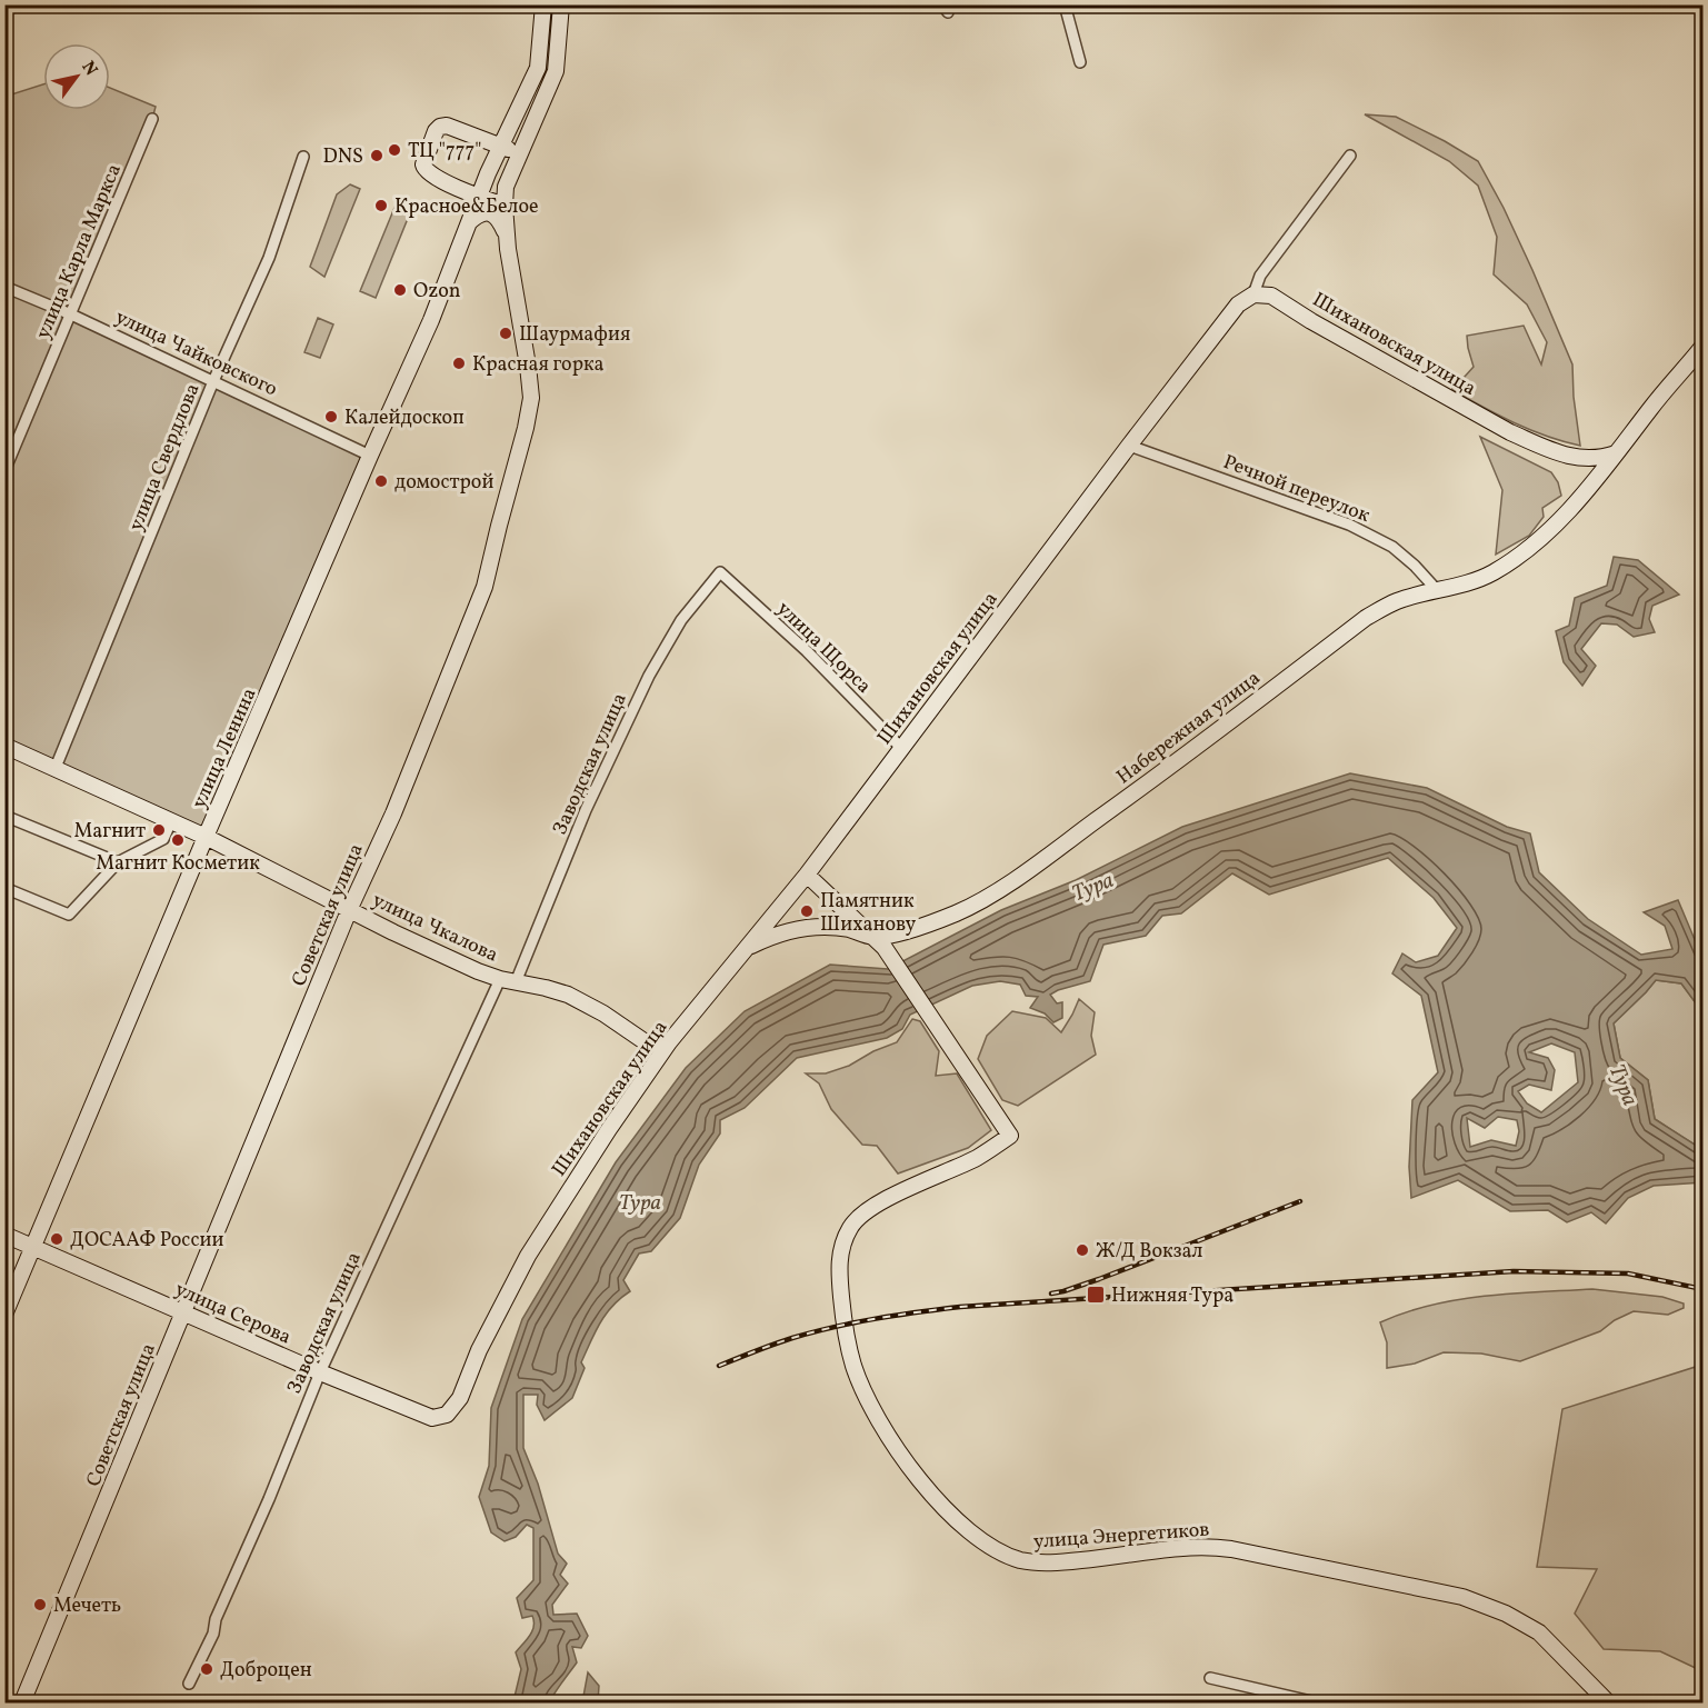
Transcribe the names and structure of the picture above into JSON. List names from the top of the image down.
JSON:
{
  "streets": {
    "main road": [
      "Шихановская улица",
      "Набережная улица",
      "улица Ленина",
      "Советская улица",
      "улица Чкалова",
      "улица Серова",
      "улица Энергетиков"
    ],
    "street": [
      "улица Карла Маркса",
      "улица Чайковского",
      "улица Свердлова",
      "Речной переулок",
      "улица Щорса",
      "Заводская улица"
    ]
  },
  "crossings": [
    ["улица Карла Маркса", "улица Чайковского"],
    ["Шихановская улица", "Речной переулок"],
    ["Шихановская улица", "улица Щорса"],
    ["Шихановская улица", "Набережная улица"],
    ["Шихановская улица", "улица Чкалова"],
    ["Шихановская улица", "улица Серова"],
    ["улица Чайковского", "улица Свердлова"],
    ["улица Чайковского", "улица Ленина"],
    ["улица Свердлова", "улица Чкалова"],
    ["Речной переулок", "Набережная улица"],
    ["улица Щорса", "Заводская улица"],
    ["Набережная улица", "улица Энергетиков"],
    ["улица Ленина", "улица Чкалова"],
    ["улица Ленина", "улица Серова"],
    ["Заводская улица", "улица Чкалова"],
    ["Заводская улица", "улица Серова"],
    ["Советская улица", "улица Чкалова"],
    ["Советская улица", "улица Серова"]
  ],
  "water": ["Тура"],
  "places": {
    "other": [
      "ТЦ \"777\"",
      "DNS",
      "Красное&Белое",
      "Ozon",
      "Шаурмафия",
      "Красная горка",
      "Калейдоскоп",
      "домострой",
      "Магнит",
      "Магнит Косметик",
      "Памятник Шиханову",
      "ДОСААФ России",
      "Ж/Д Вокзал",
      "Мечеть",
      "Доброцен"
    ],
    "transit": ["Нижняя Тура"]
  },
  "north": "top right"
}
